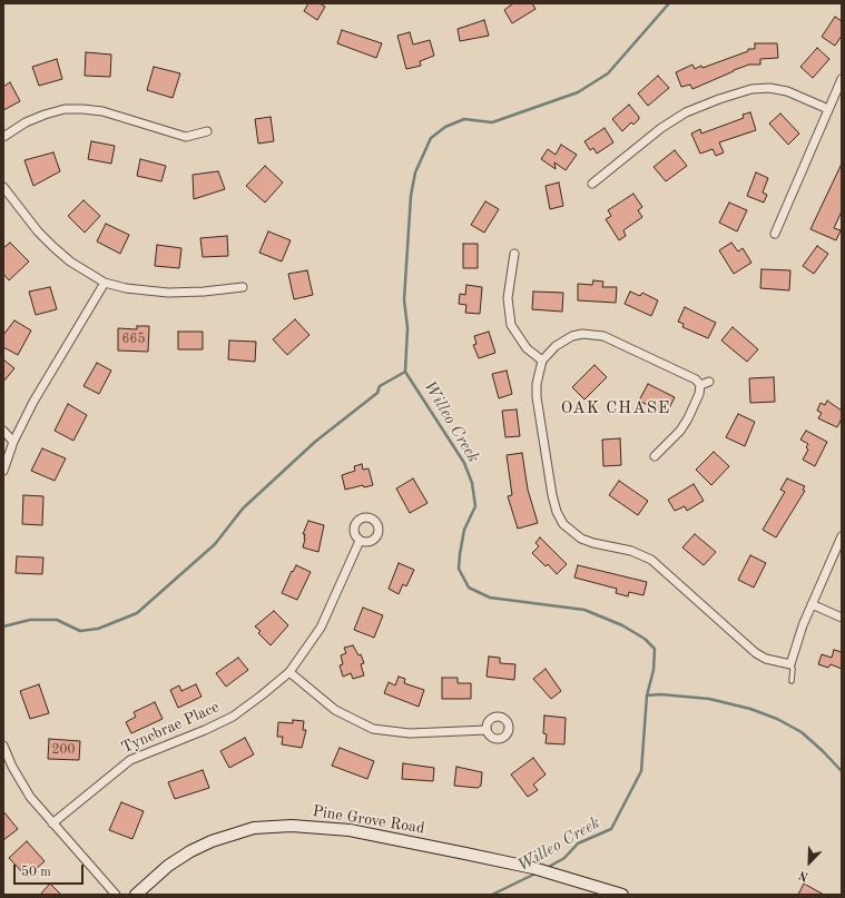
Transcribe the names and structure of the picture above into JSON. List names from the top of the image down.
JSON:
{
  "streets": {
    "main road": ["Pine Grove Road"],
    "street": ["Tynebrae Place"]
  },
  "districts": ["OAK CHASE"],
  "water": ["Willeo Creek"],
  "house_numbers": ["665", "200"],
  "scale_bar": "50 m",
  "north": "bottom left"
}
